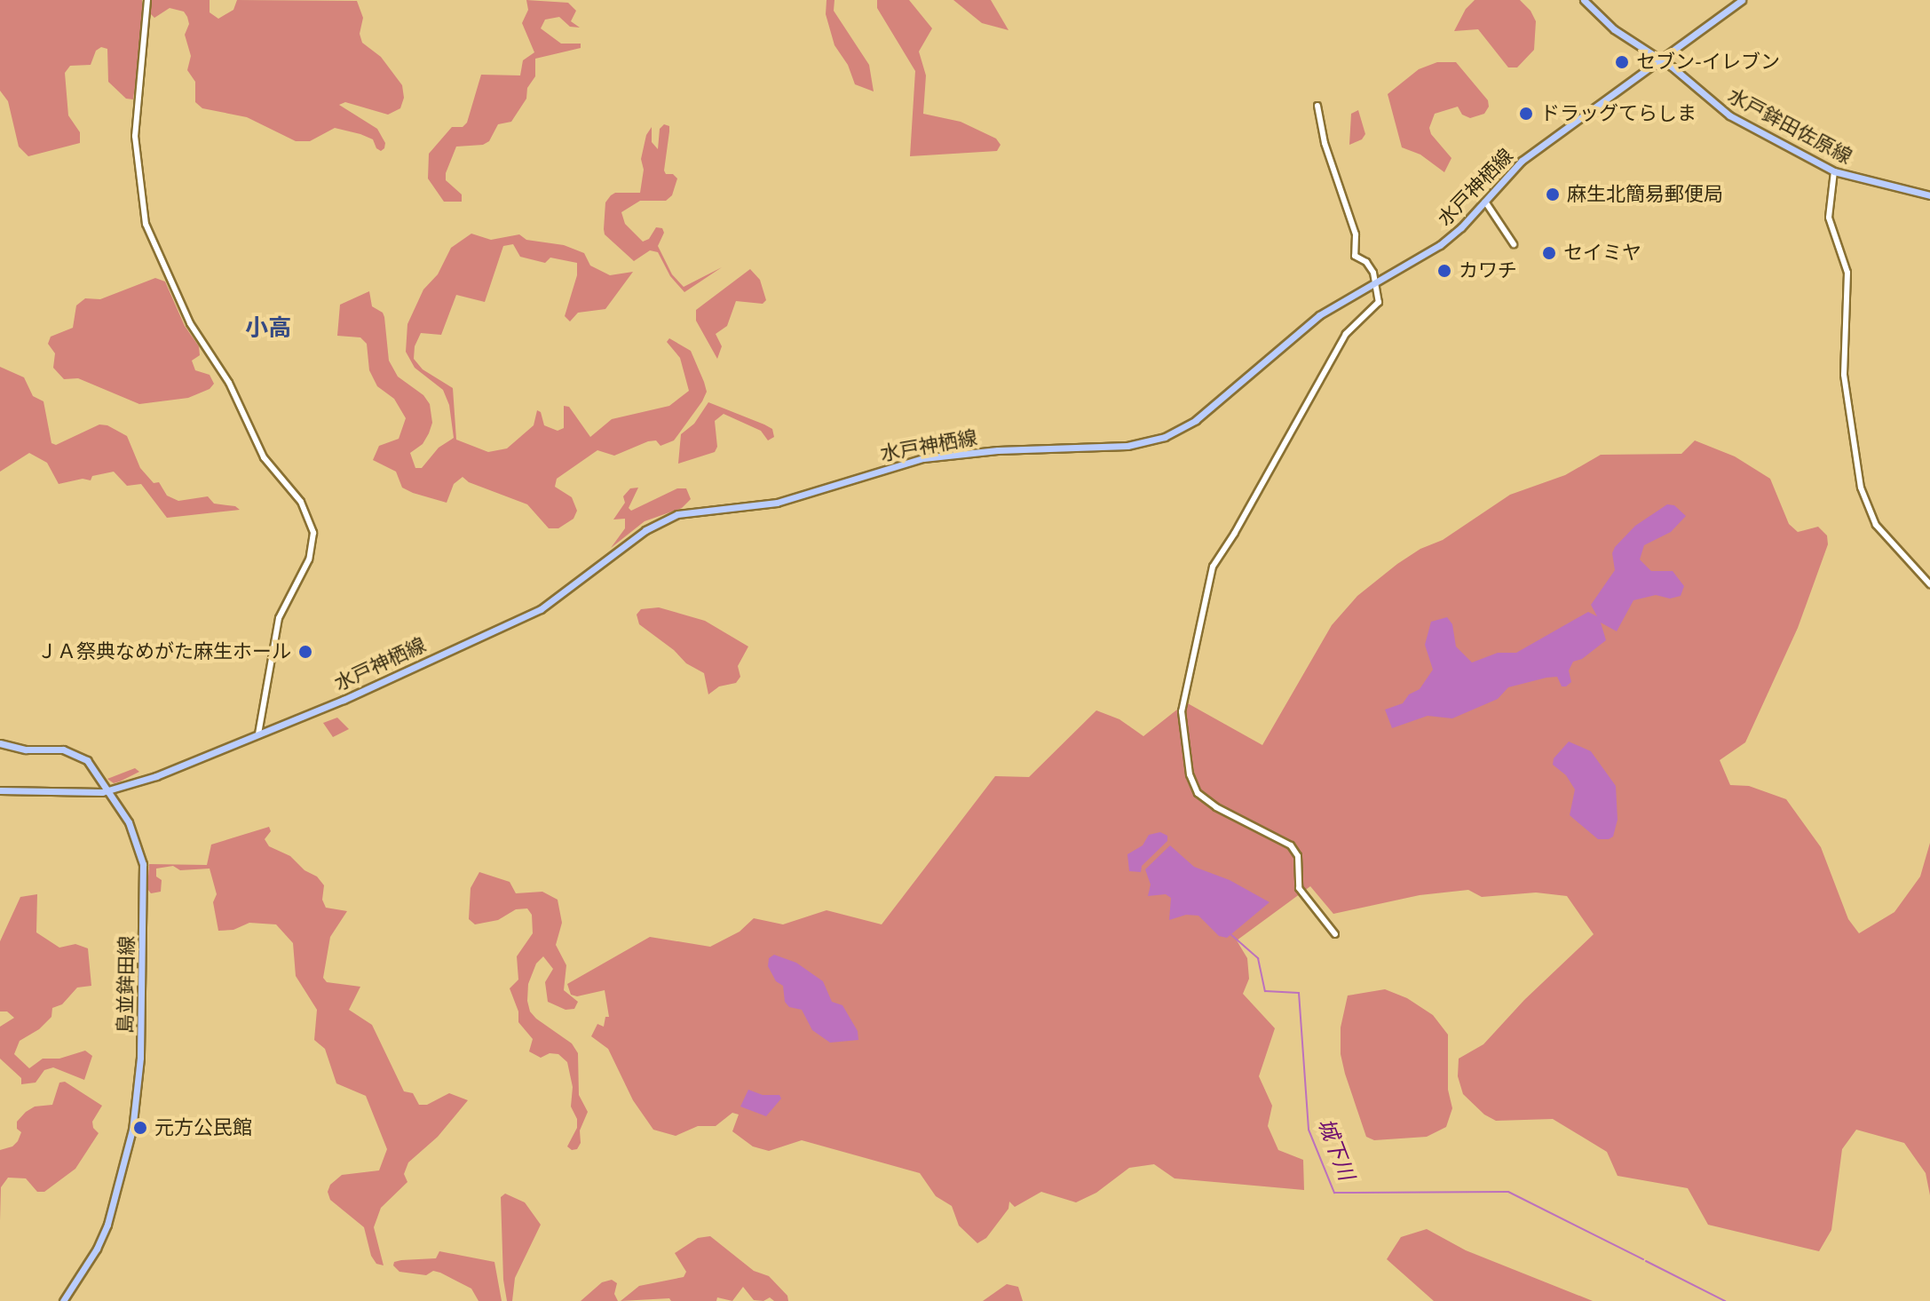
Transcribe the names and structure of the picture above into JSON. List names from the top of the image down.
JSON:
{
  "streets": {
    "main road": ["水戸鉾田佐原線", "水戸神栖線", "島並鉾田線"]
  },
  "crossings": [
    ["水戸鉾田佐原線", "水戸神栖線"],
    ["水戸神栖線", "島並鉾田線"]
  ],
  "districts": ["小高"],
  "water": ["城下川"],
  "places": [
    "セブン-イレブン",
    "ドラッグてらしま",
    "麻生北簡易郵便局",
    "セイミヤ",
    "カワチ",
    "ＪＡ祭典なめがた麻生ホール",
    "元方公民館"
  ]
}
